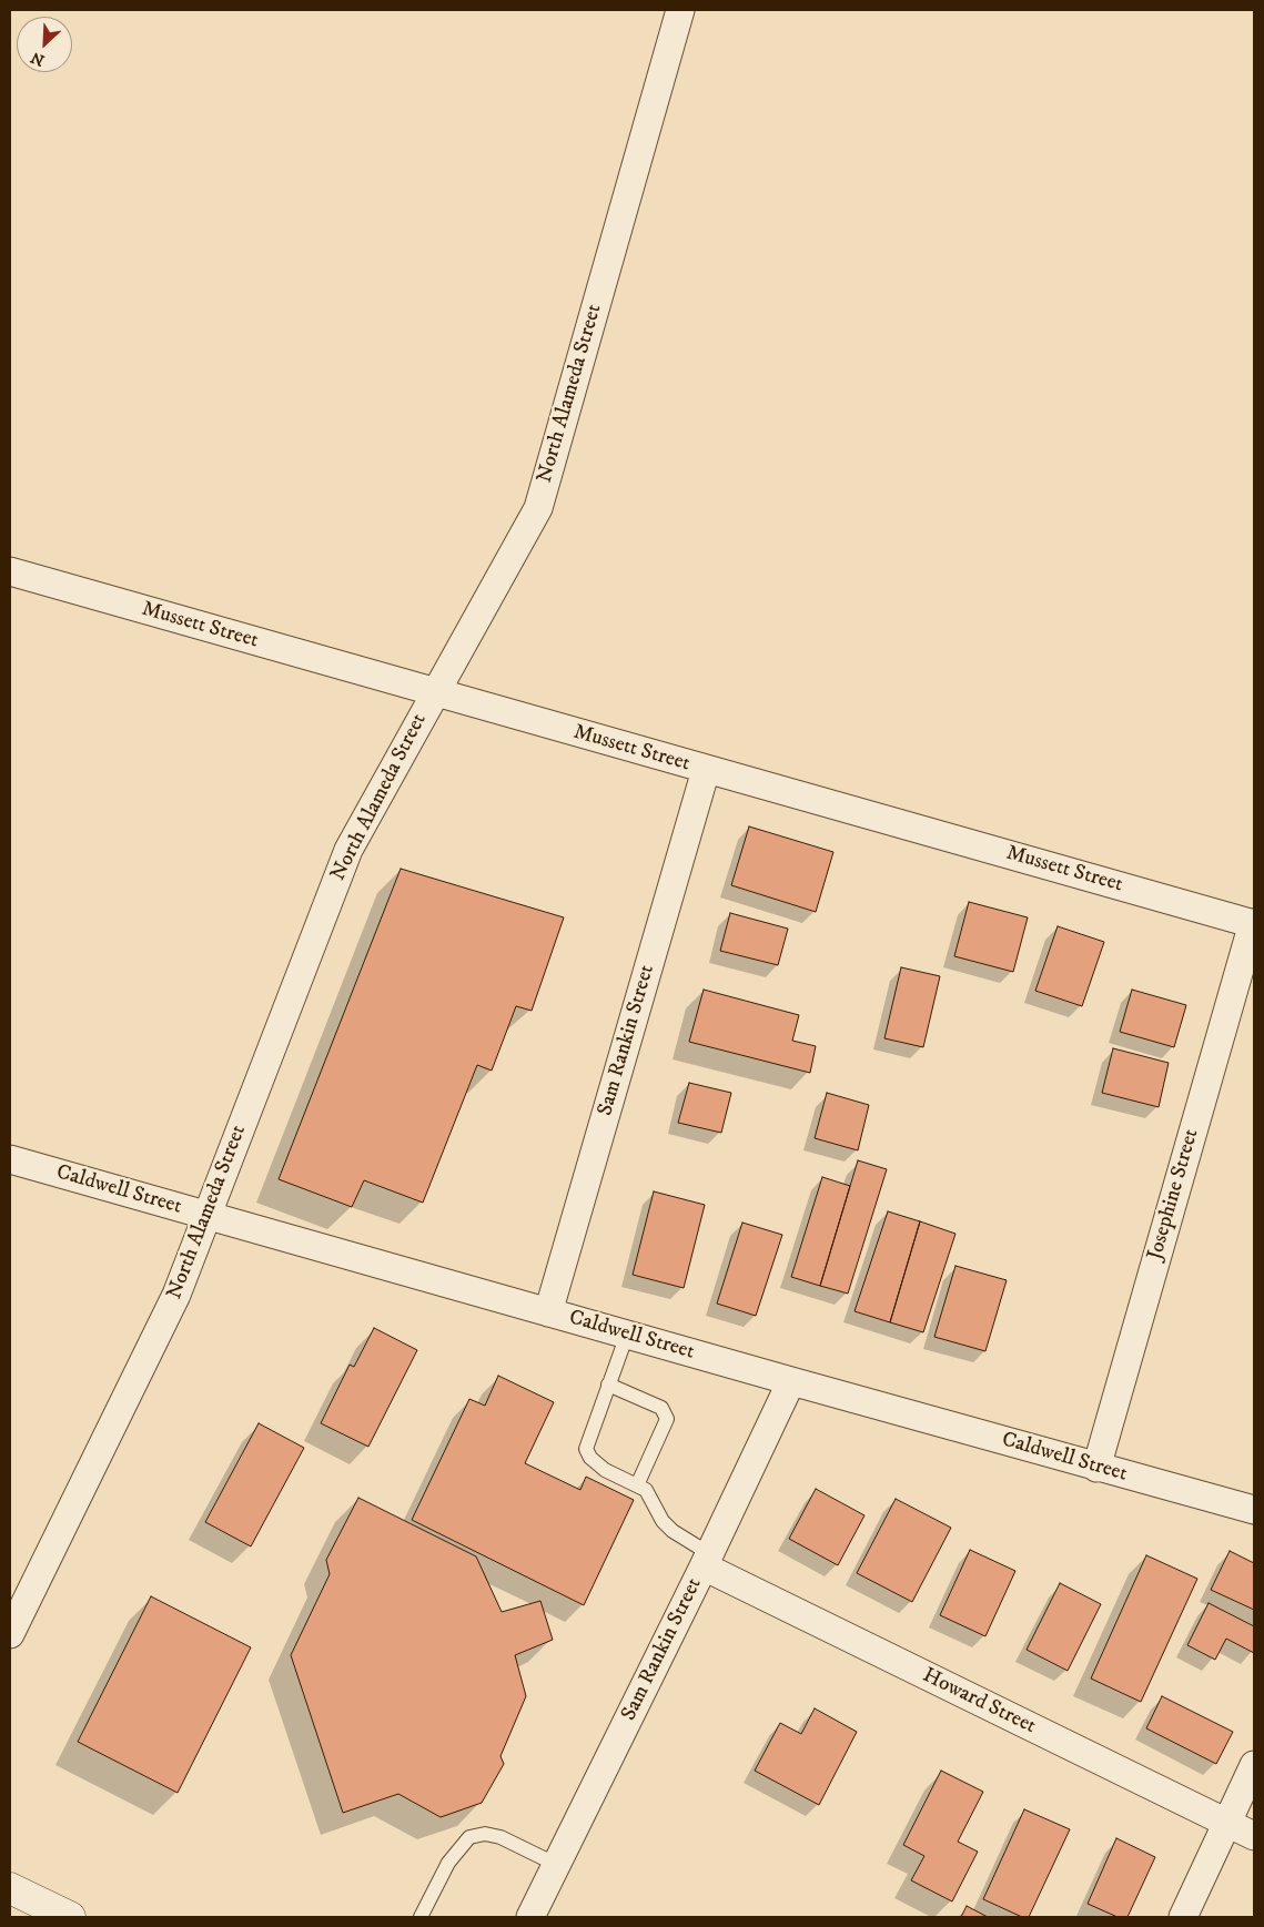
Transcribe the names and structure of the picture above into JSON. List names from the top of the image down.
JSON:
{
  "streets": {
    "street": [
      "North Alameda Street",
      "Mussett Street",
      "Sam Rankin Street",
      "Caldwell Street",
      "Josephine Street",
      "Howard Street"
    ]
  },
  "crossings": [
    ["North Alameda Street", "Mussett Street"],
    ["North Alameda Street", "Caldwell Street"],
    ["Mussett Street", "Sam Rankin Street"],
    ["Mussett Street", "Josephine Street"],
    ["Sam Rankin Street", "Caldwell Street"],
    ["Sam Rankin Street", "Howard Street"],
    ["Caldwell Street", "Josephine Street"]
  ],
  "north": "bottom left"
}
